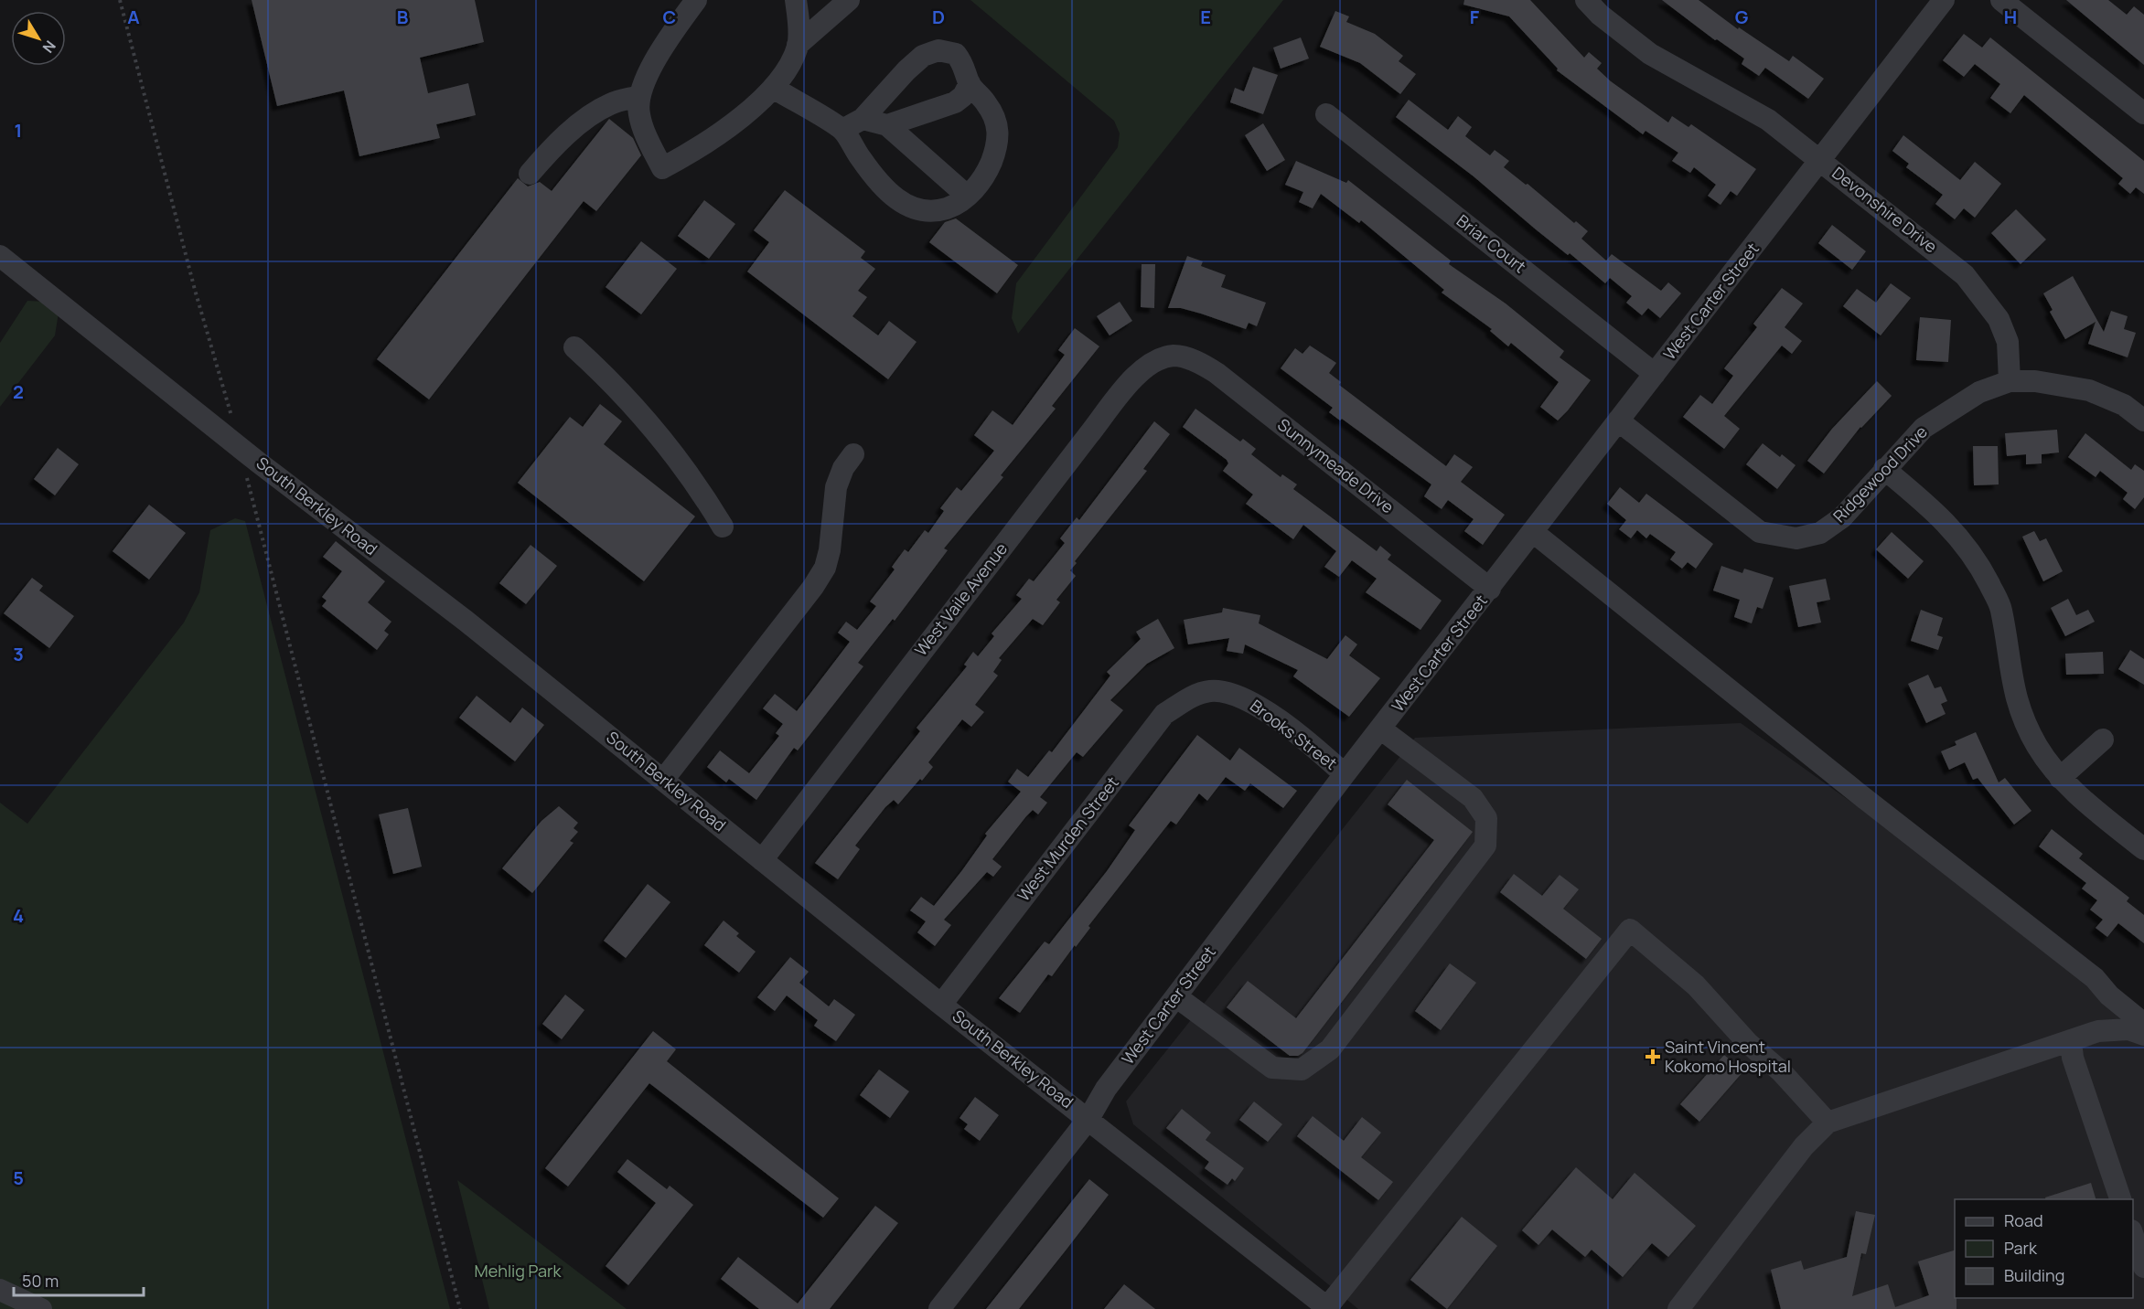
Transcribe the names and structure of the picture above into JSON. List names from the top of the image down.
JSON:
{
  "streets": {
    "street": [
      "Devonshire Drive",
      "Briar Court",
      "West Carter Street",
      "Sunnymeade Drive",
      "Ridgewood Drive",
      "South Berkley Road",
      "West Vaile Avenue",
      "Brooks Street",
      "West Murden Street"
    ]
  },
  "crossings": [
    ["Devonshire Drive", "West Carter Street"],
    ["Devonshire Drive", "Ridgewood Drive"],
    ["Briar Court", "West Carter Street"],
    ["West Carter Street", "Sunnymeade Drive"],
    ["West Carter Street", "Ridgewood Drive"],
    ["West Carter Street", "South Berkley Road"],
    ["West Carter Street", "Brooks Street"],
    ["Sunnymeade Drive", "West Vaile Avenue"],
    ["South Berkley Road", "West Vaile Avenue"],
    ["South Berkley Road", "West Murden Street"],
    ["Brooks Street", "West Murden Street"]
  ],
  "parks": ["Mehlig Park"],
  "places": {
    "health": ["Saint Vincent Kokomo Hospital"]
  },
  "legend": ["Road", "Park", "Building"],
  "scale_bar": "50 m",
  "north": "bottom right",
  "grid": {
    "columns": [
      "A",
      "B",
      "C",
      "D",
      "E",
      "F",
      "G",
      "H"
    ],
    "rows": [
      "1",
      "2",
      "3",
      "4",
      "5"
    ]
  }
}
